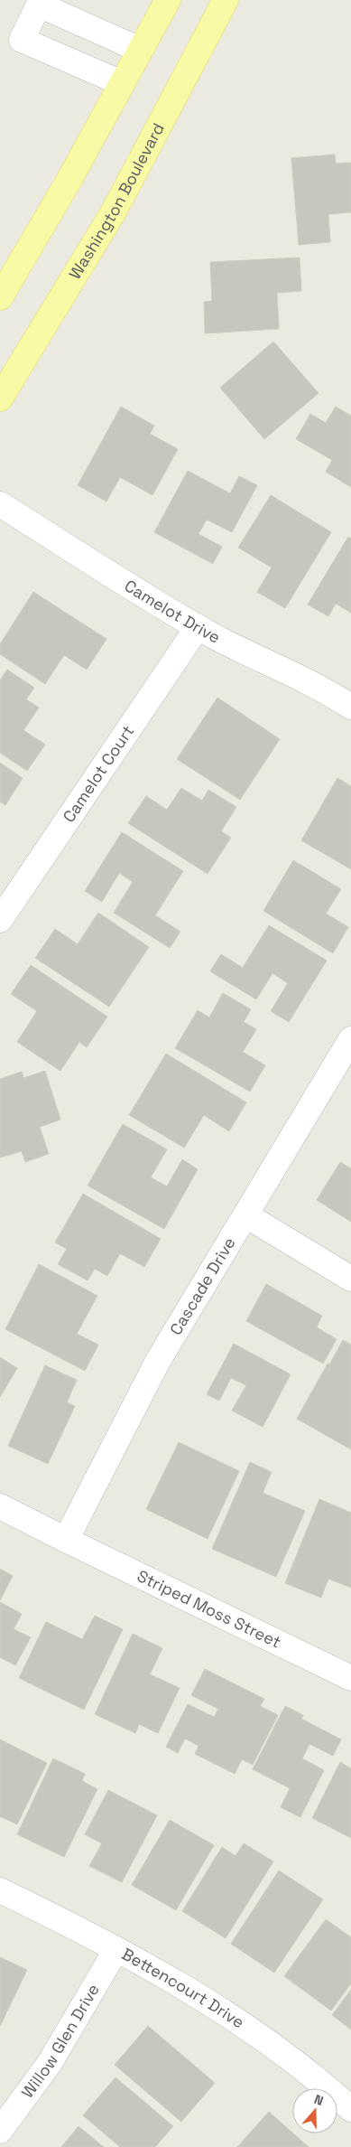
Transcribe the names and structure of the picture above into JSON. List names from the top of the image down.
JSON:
{
  "streets": {
    "main road": ["Washington Boulevard"],
    "street": [
      "Camelot Drive",
      "Camelot Court",
      "Cascade Drive",
      "Striped Moss Street",
      "Bettencourt Drive",
      "Willow Glen Drive"
    ]
  },
  "crossings": [
    ["Camelot Drive", "Camelot Court"],
    ["Cascade Drive", "Striped Moss Street"],
    ["Bettencourt Drive", "Willow Glen Drive"]
  ],
  "north": "top"
}
